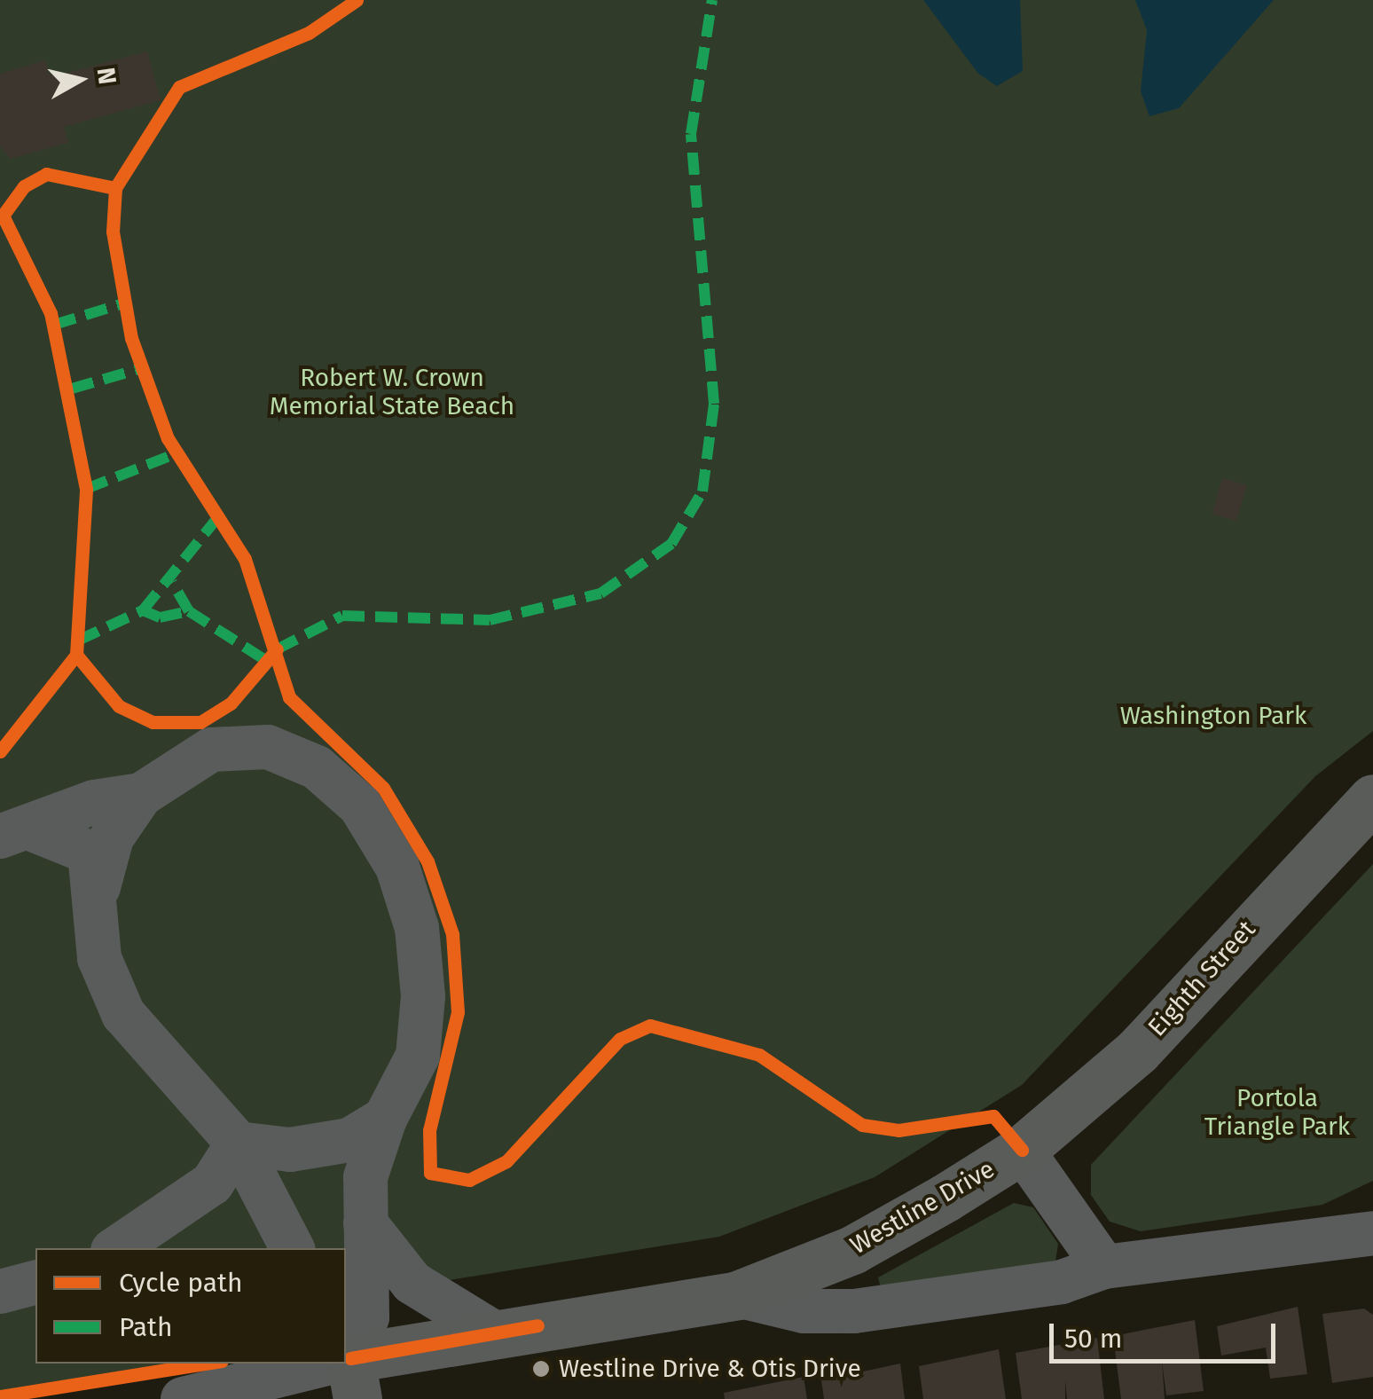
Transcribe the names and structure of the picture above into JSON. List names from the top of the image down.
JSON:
{
  "streets": {
    "main road": ["Eighth Street", "Westline Drive"]
  },
  "crossings": [
    ["Eighth Street", "Westline Drive"]
  ],
  "parks": ["Robert W. Crown Memorial State Beach", "Washington Park", "Portola Triangle Park"],
  "places": ["Westline Drive & Otis Drive"],
  "legend": ["Cycle path", "Path"],
  "scale_bar": "50 m",
  "north": "right"
}
